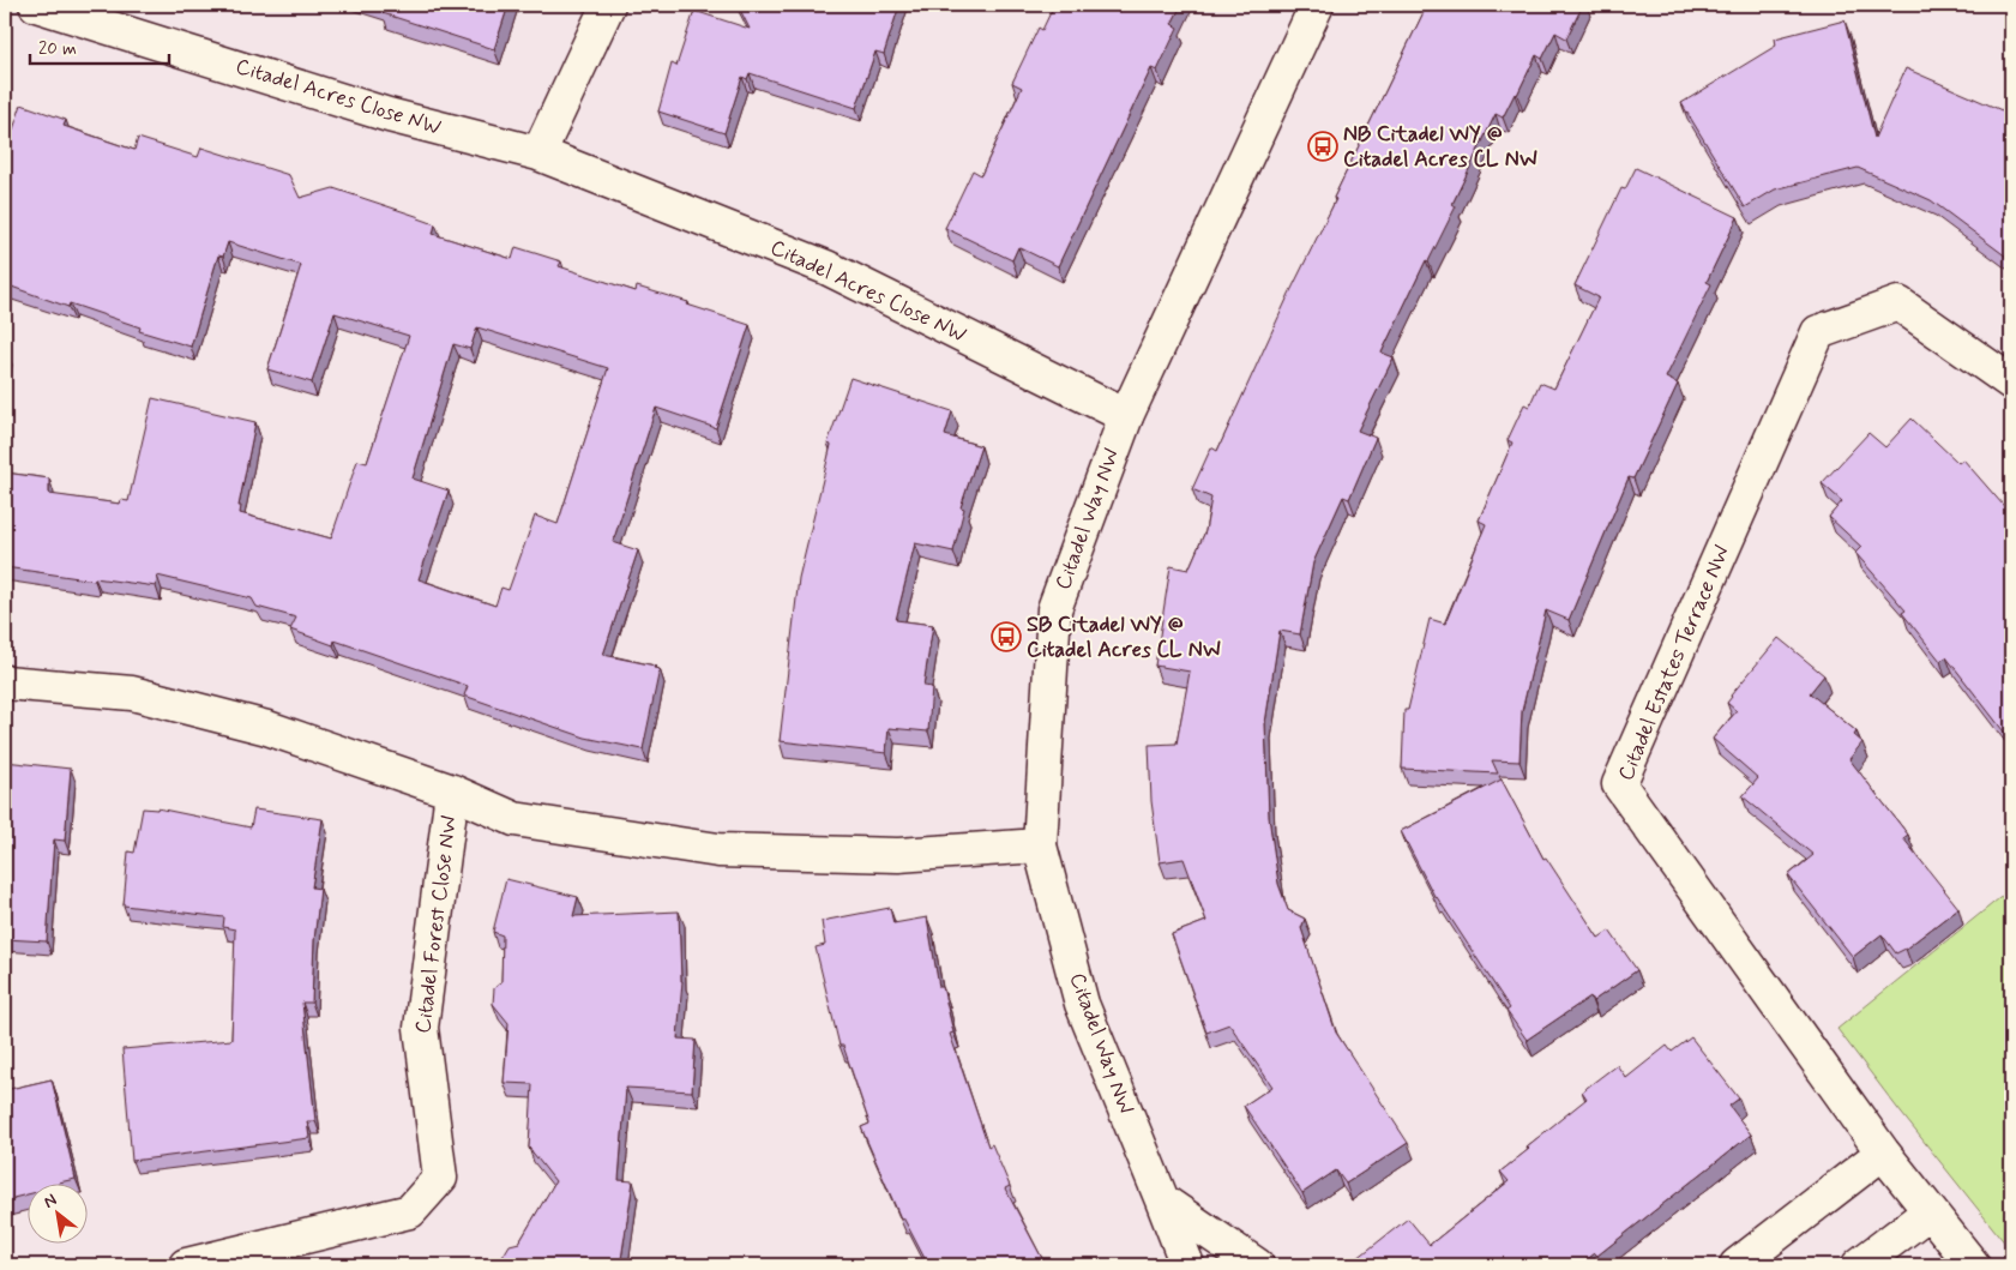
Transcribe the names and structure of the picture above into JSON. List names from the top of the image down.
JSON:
{
  "streets": {
    "street": [
      "Citadel Acres Close NW",
      "Citadel Way NW",
      "Citadel Estates Terrace NW",
      "Citadel Forest Close NW"
    ]
  },
  "crossings": [
    ["Citadel Acres Close NW", "Citadel Way NW"],
    ["Citadel Way NW", "Citadel Forest Close NW"]
  ],
  "places": {
    "bus stop": ["NB Citadel WY @ Citadel Acres CL NW", "SB Citadel WY @ Citadel Acres CL NW"]
  },
  "scale_bar": "20 m",
  "north": "top left"
}
